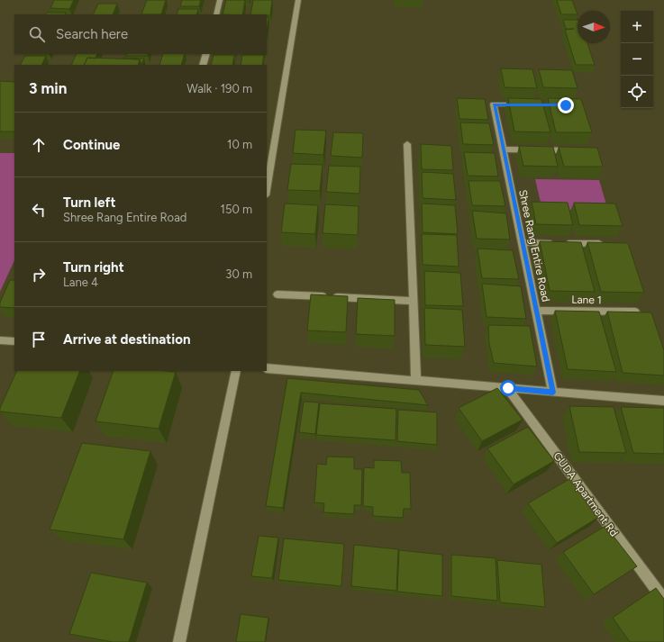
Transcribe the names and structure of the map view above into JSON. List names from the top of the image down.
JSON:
{
  "streets": {
    "street": ["Shree Rang Entire Road", "Lane 1", "GUDA Apartment Rd"]
  },
  "crossings": [
    ["Shree Rang Entire Road", "Lane 1"]
  ],
  "north": "right",
  "page": {
    "map_buttons": ["+", "−"],
    "search": "Search here",
    "heading": ["3 min", "Walk · 190 m"],
    "list": [
      ["Continue", "10 m"],
      ["Turn left", "Shree Rang Entire Road", "150 m"],
      ["Turn right", "Lane 4", "30 m"],
      "Arrive at destination"
    ]
  }
}
